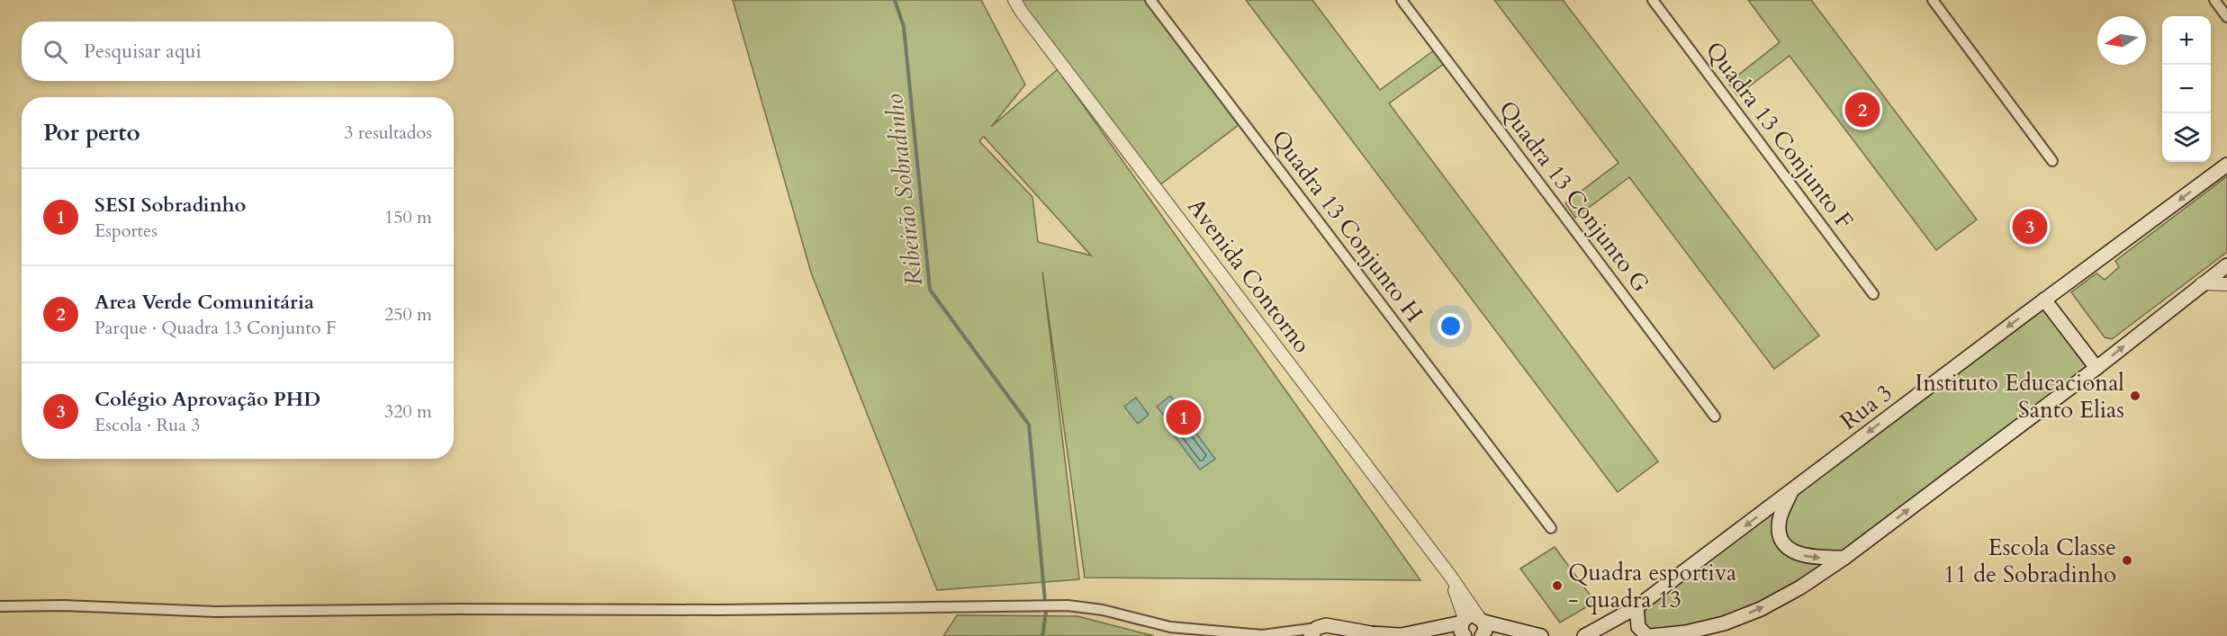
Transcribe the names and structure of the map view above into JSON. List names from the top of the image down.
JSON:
{
  "streets": {
    "main road": ["Rua 3"],
    "street": [
      "Quadra 13 Conjunto F",
      "Quadra 13 Conjunto G",
      "Quadra 13 Conjunto H",
      "Avenida Contorno"
    ]
  },
  "water": ["Ribeirão Sobradinho"],
  "places": ["Instituto Educacional Santo Elias", "Escola Classe 11 de Sobradinho", "Quadra esportiva - quadra 13"],
  "north": "left",
  "page": {
    "map_buttons": ["+", "−"],
    "search": "Pesquisar aqui",
    "pins": ["2", "3", "1"],
    "heading": ["Por perto", "3 resultados"],
    "list": [
      {
        "mark": "1",
        "name": "SESI Sobradinho",
        "note": "Esportes",
        "value": "150 m"
      },
      {
        "mark": "2",
        "name": "Area Verde Comunitária",
        "note": "Parque · Quadra 13 Conjunto F",
        "value": "250 m"
      },
      {
        "mark": "3",
        "name": "Colégio Aprovação PHD",
        "note": "Escola · Rua 3",
        "value": "320 m"
      }
    ]
  }
}
